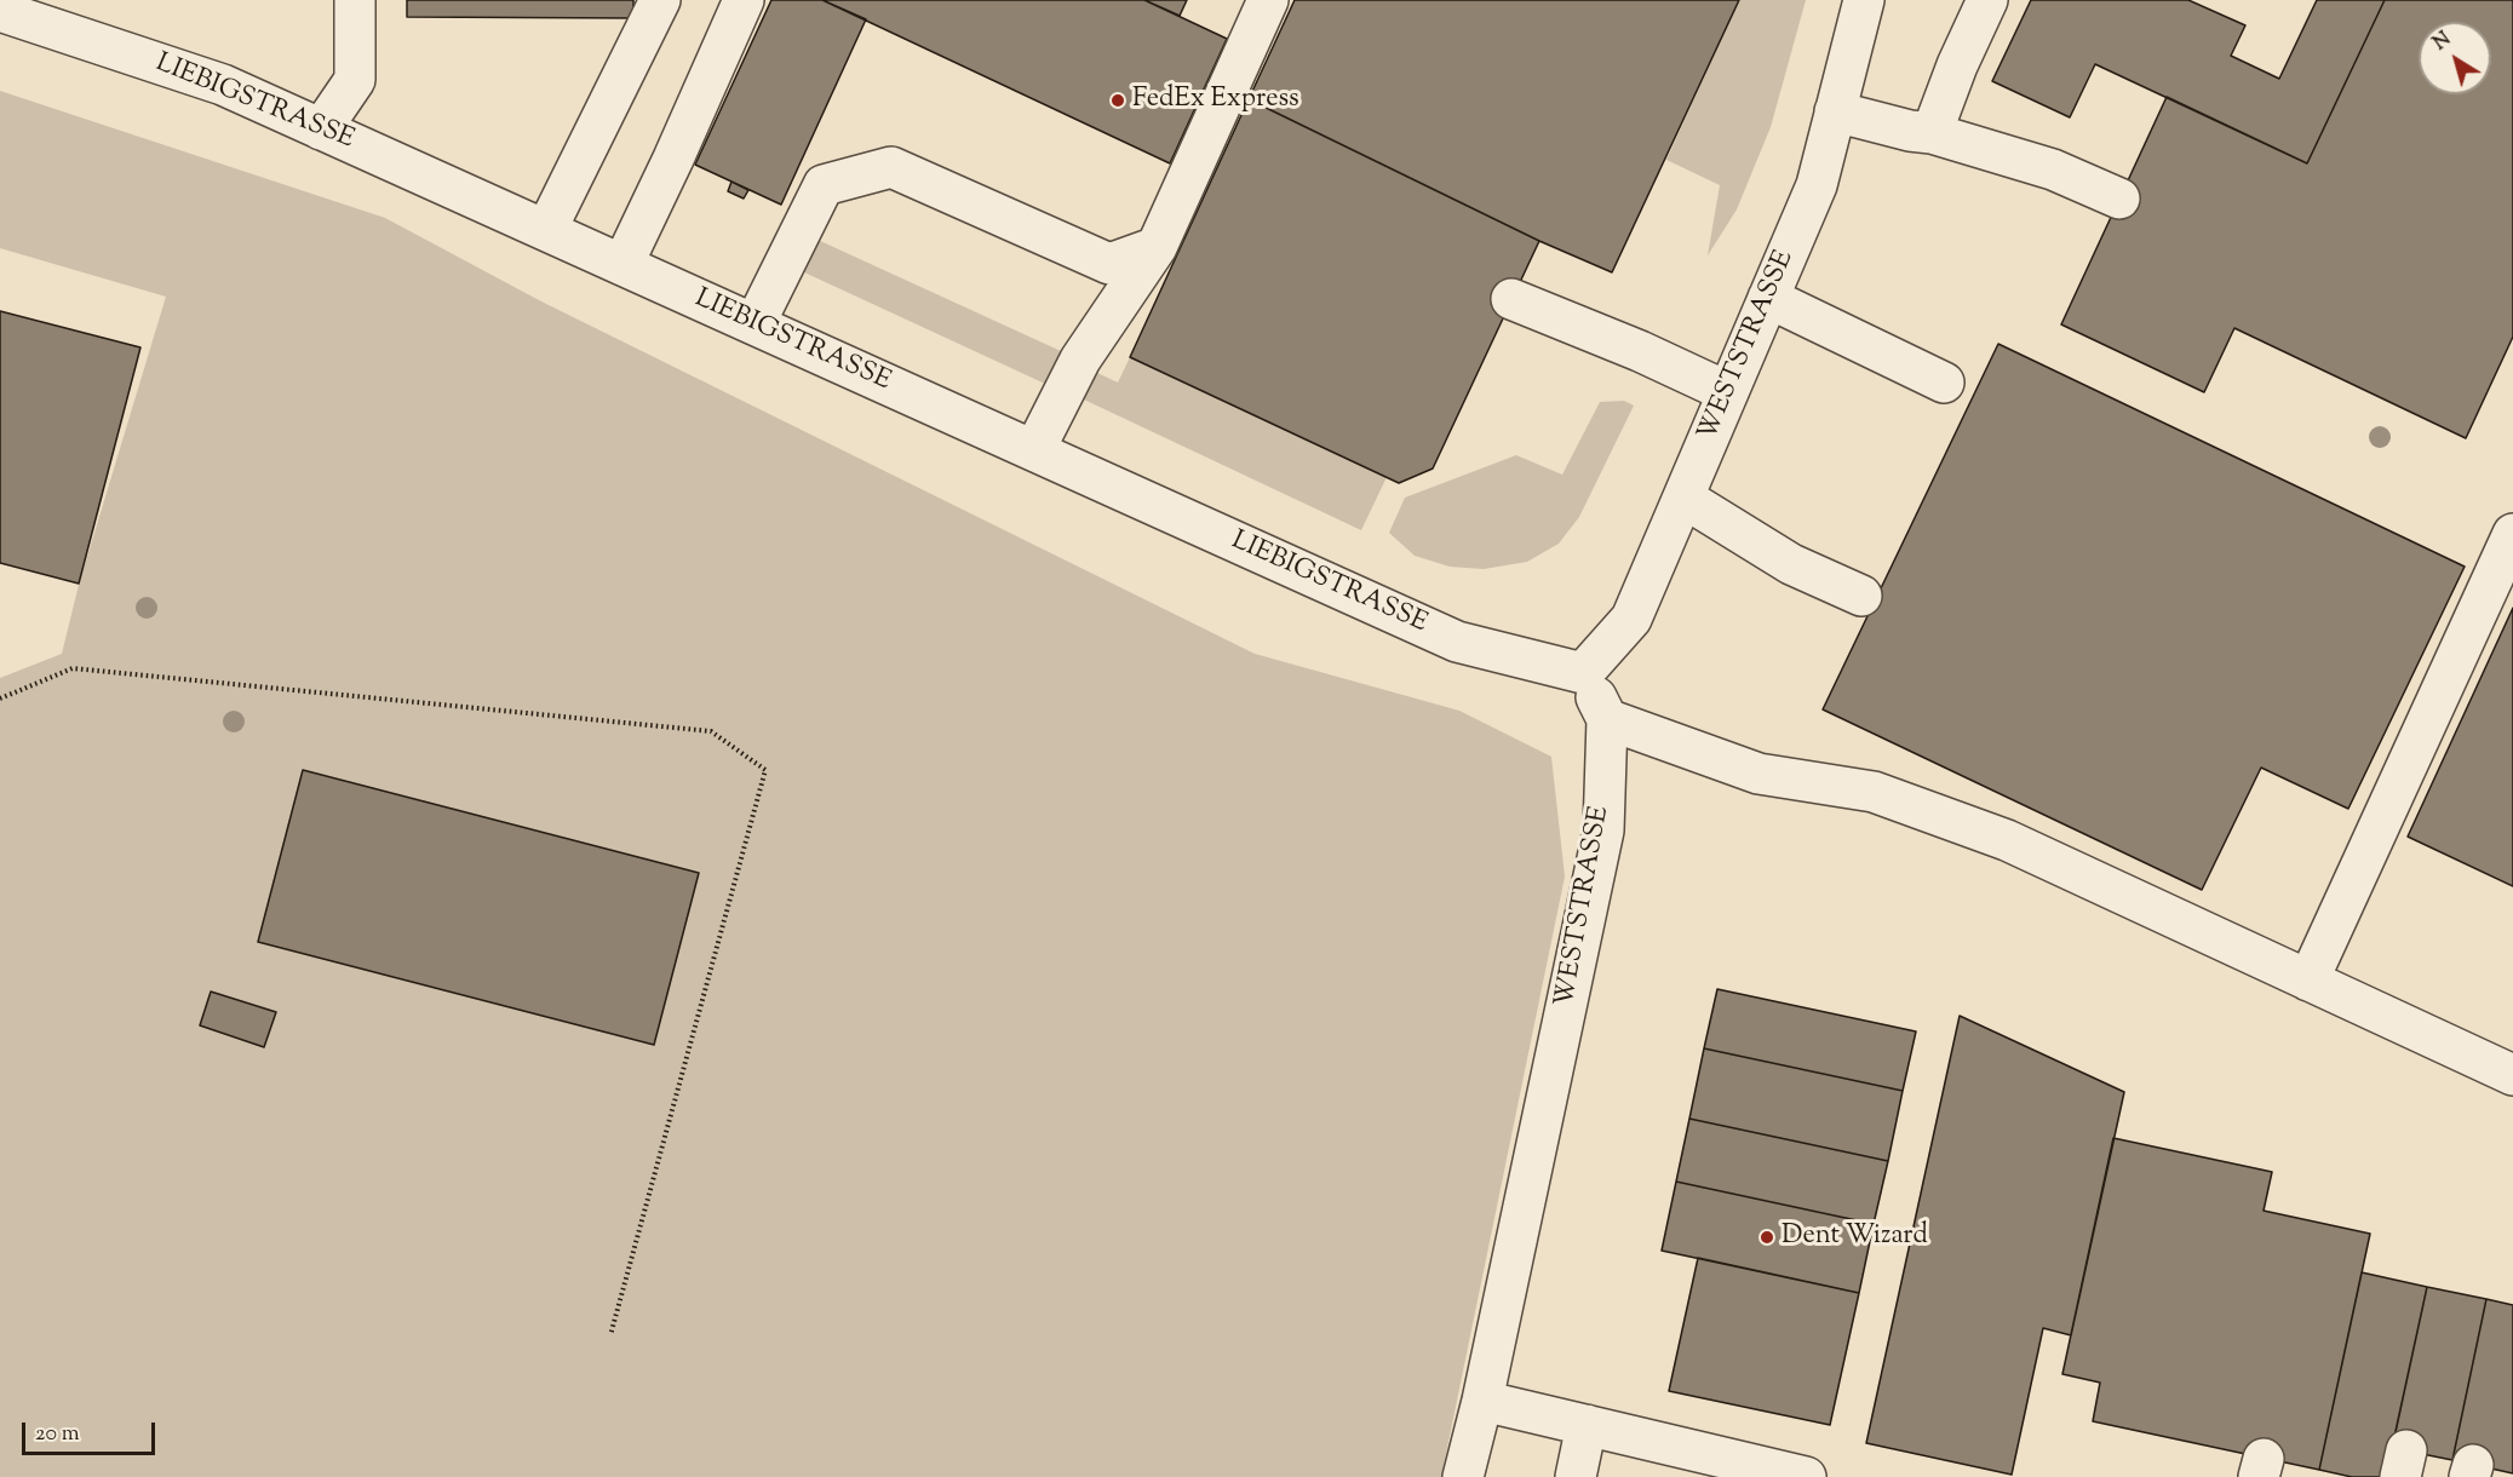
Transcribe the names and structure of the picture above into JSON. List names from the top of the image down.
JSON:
{
  "streets": {
    "street": ["LIEBIGSTRASSE", "WESTSTRASSE"]
  },
  "crossings": [
    ["LIEBIGSTRASSE", "WESTSTRASSE"]
  ],
  "places": ["FedEx Express", "Dent Wizard"],
  "scale_bar": "20 m",
  "north": "top left"
}
